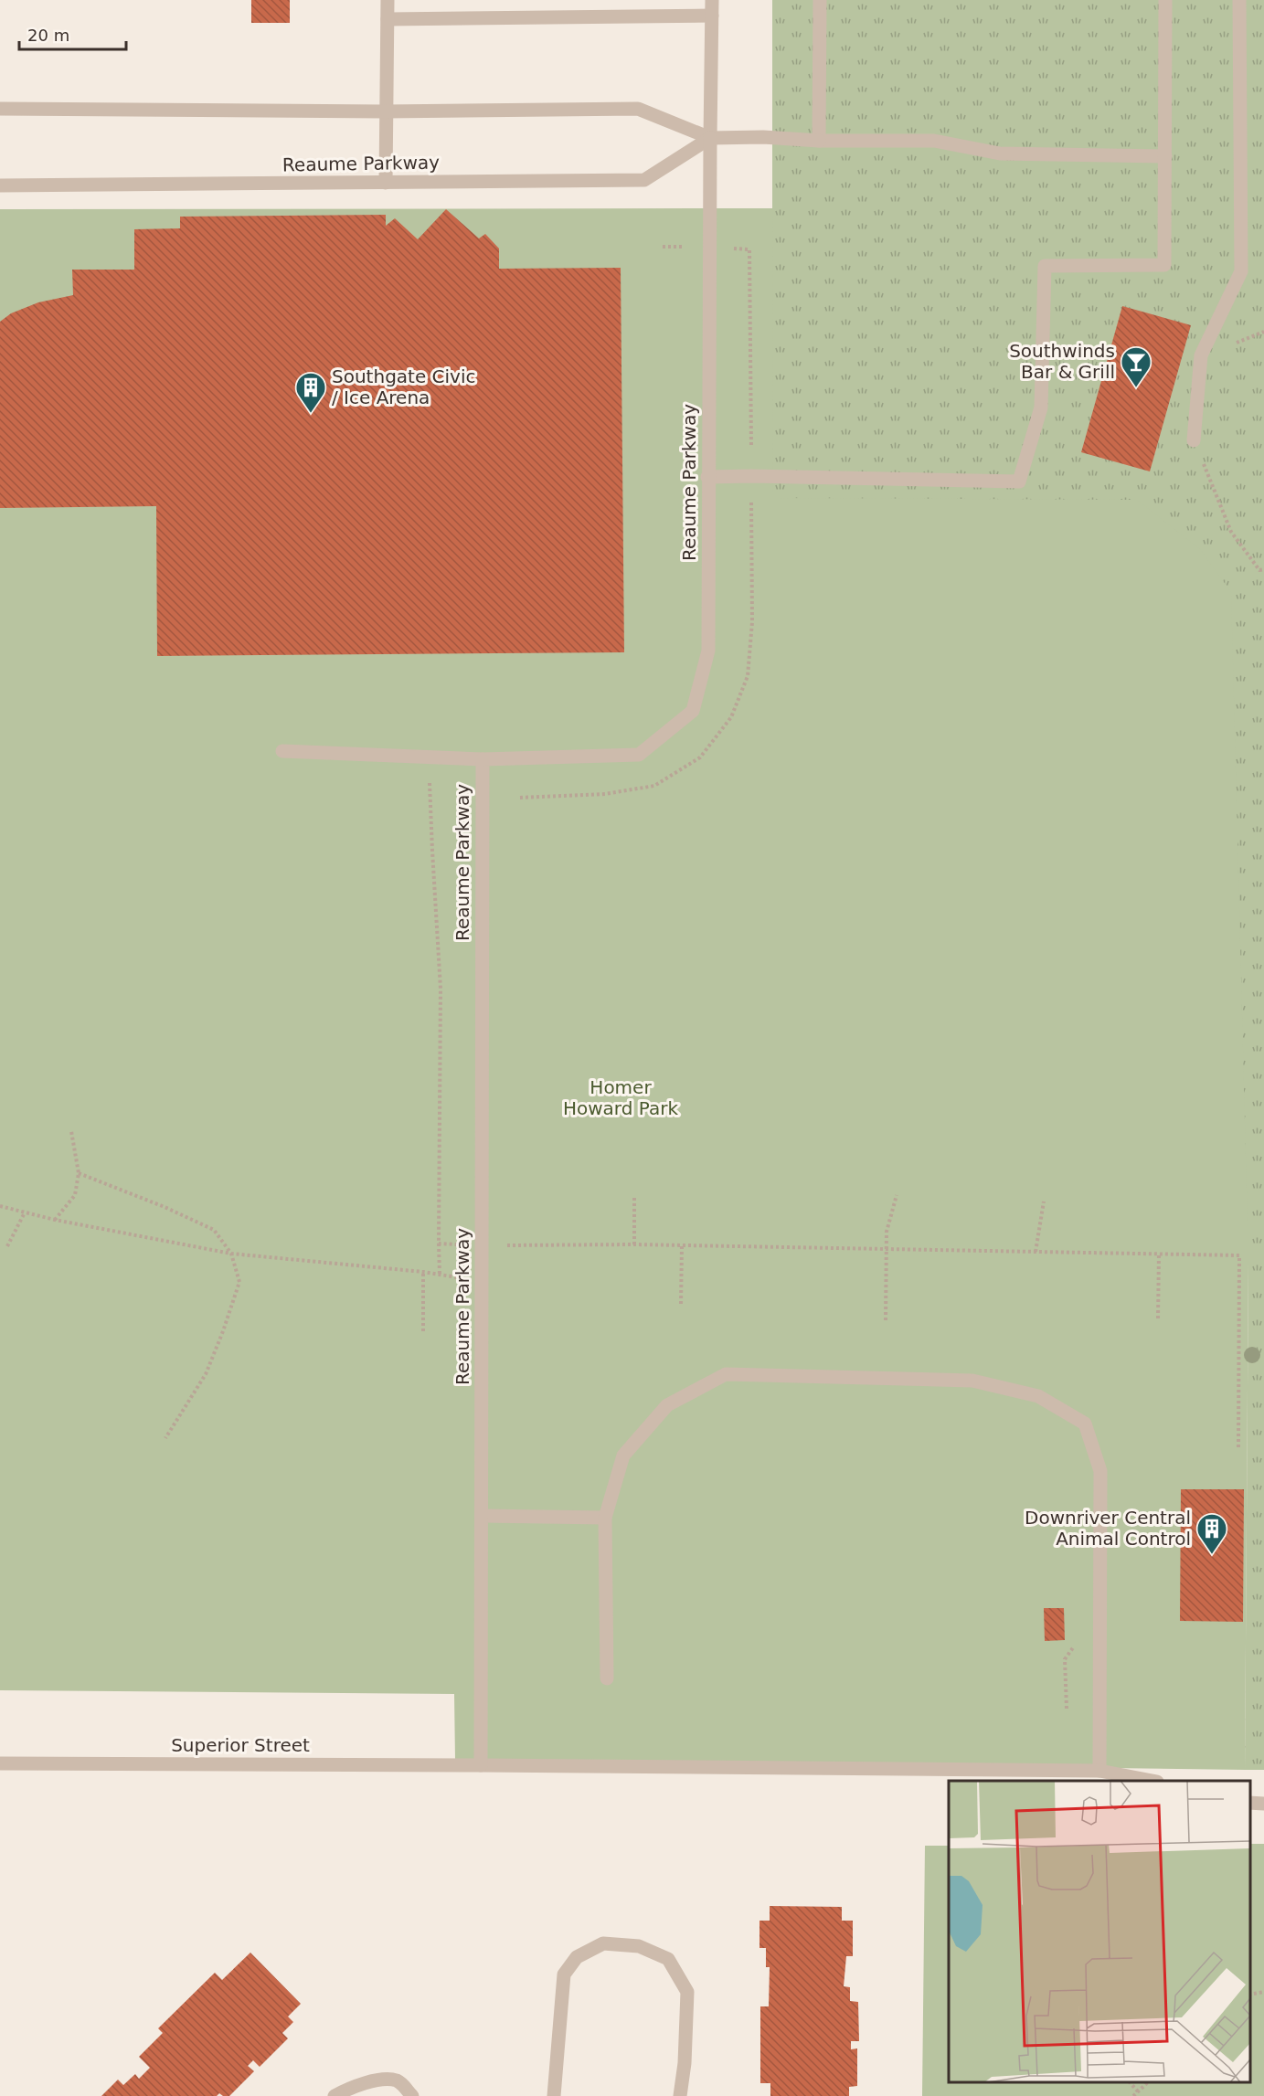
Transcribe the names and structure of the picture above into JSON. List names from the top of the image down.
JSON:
{
  "streets": {
    "street": ["Reaume Parkway", "Superior Street"]
  },
  "crossings": [
    ["Reaume Parkway", "Superior Street"]
  ],
  "parks": ["Homer Howard Park"],
  "places": {
    "bar": ["Southwinds Bar & Grill"],
    "building": ["Southgate Civic / Ice Arena", "Downriver Central Animal Control"]
  },
  "scale_bar": "20 m"
}
